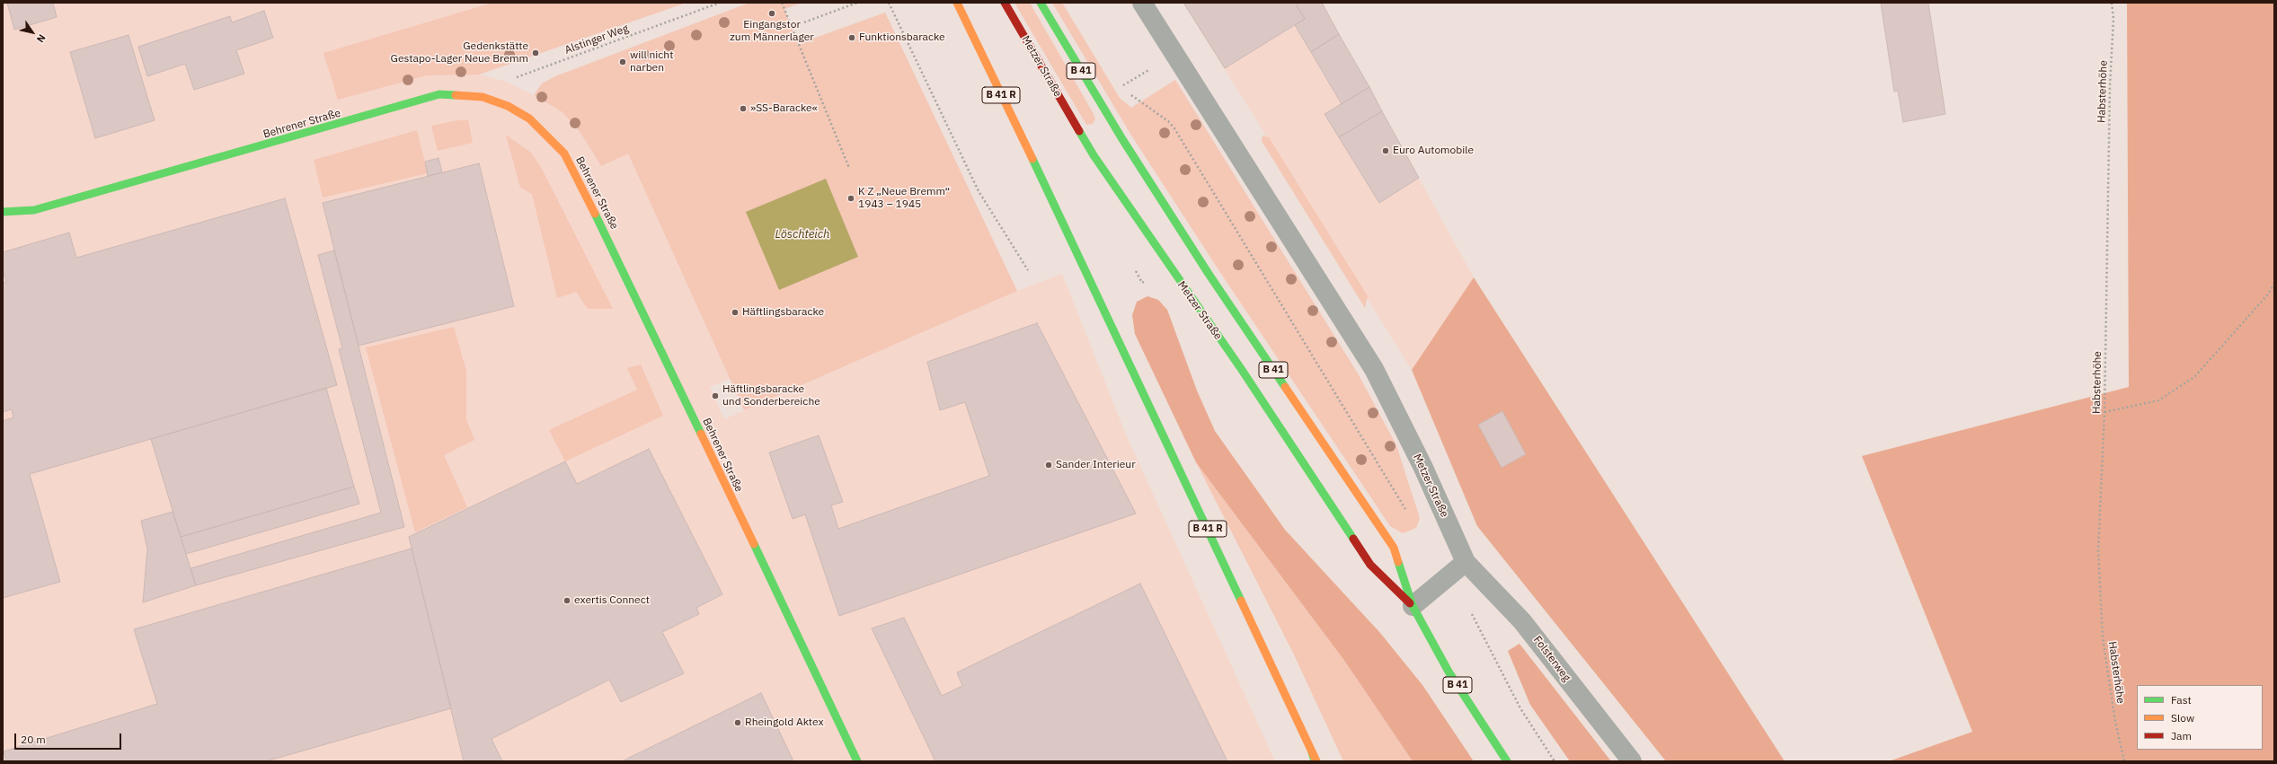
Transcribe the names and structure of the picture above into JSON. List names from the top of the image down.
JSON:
{
  "streets": {
    "main road": [
      "Metzer Straße",
      "B 41",
      "B 41 R",
      "Behrener Straße"
    ],
    "street": ["Folsterweg"],
    "path": ["Alstinger Weg", "Habsterhöhe"]
  },
  "crossings": [
    ["Alstinger Weg", "Behrener Straße"],
    ["Metzer Straße", "Folsterweg"]
  ],
  "water": ["Löschteich"],
  "places": [
    "Eingangstor zum Männerlager",
    "Funktionsbaracke",
    "Gedenkstätte Gestapo-Lager Neue Bremm",
    "will nicht narben",
    "»SS-Baracke«",
    "Euro Automobile",
    "K Z „Neue Bremm“ 1943 – 1945",
    "Häftlingsbaracke",
    "Häftlingsbaracke und Sonderbereiche",
    "Sander Interieur",
    "exertis Connect",
    "Rheingold Aktex"
  ],
  "legend": ["Fast", "Slow", "Jam"],
  "scale_bar": "20 m",
  "north": "bottom right"
}
